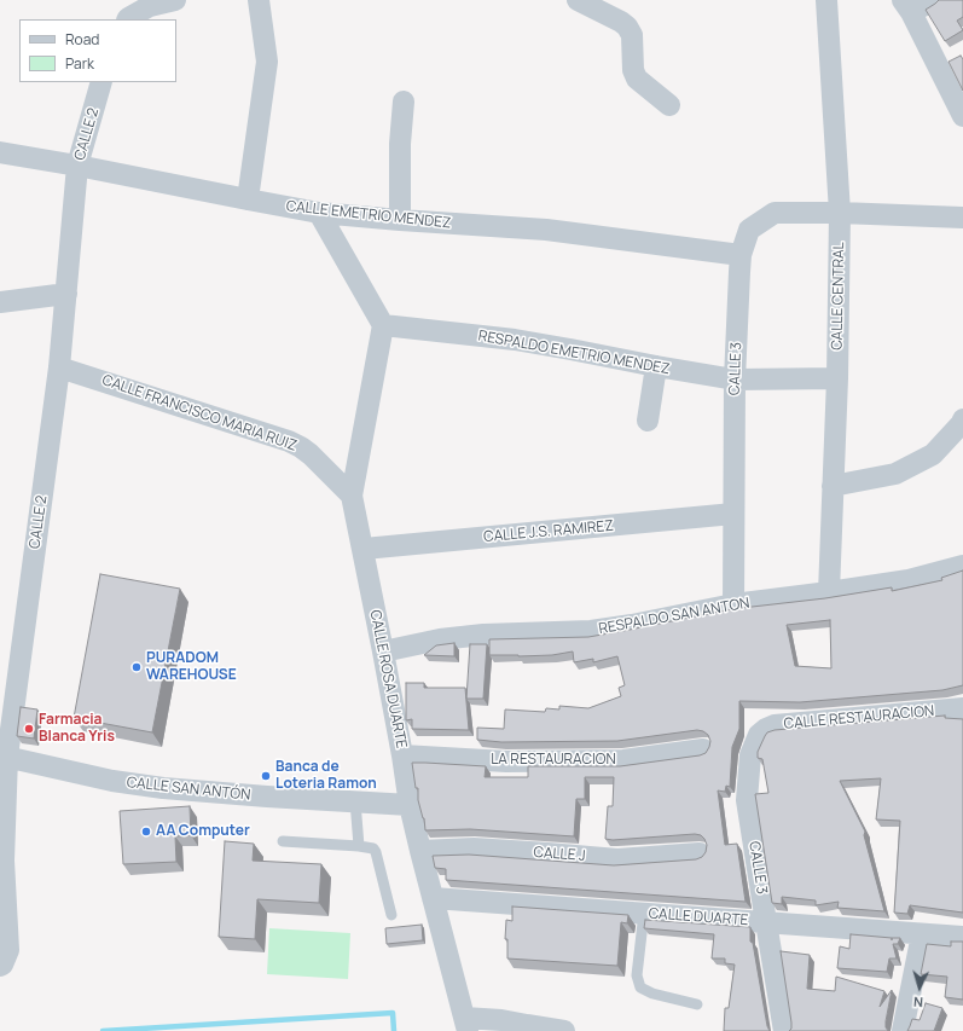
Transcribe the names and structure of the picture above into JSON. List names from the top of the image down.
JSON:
{
  "streets": {
    "street": [
      "CALLE 2",
      "CALLE EMETRIO MENDEZ",
      "CALLE CENTRAL",
      "RESPALDO EMETRIO MENDEZ",
      "CALLE 3",
      "CALLE FRANCISCO MARIA RUIZ",
      "CALLE J.S. RAMIREZ",
      "RESPALDO SAN ANTON",
      "CALLE ROSA DUARTE",
      "CALLE RESTAURACION",
      "LA RESTAURACION",
      "CALLE SAN ANTÓN",
      "CALLE J",
      "CALLE DUARTE"
    ]
  },
  "crossings": [
    ["CALLE 2", "CALLE EMETRIO MENDEZ"],
    ["CALLE 2", "CALLE FRANCISCO MARIA RUIZ"],
    ["CALLE 2", "CALLE SAN ANTÓN"],
    ["CALLE EMETRIO MENDEZ", "CALLE 3"],
    ["CALLE CENTRAL", "RESPALDO EMETRIO MENDEZ"],
    ["CALLE CENTRAL", "CALLE 3"],
    ["CALLE CENTRAL", "RESPALDO SAN ANTON"],
    ["RESPALDO EMETRIO MENDEZ", "CALLE 3"],
    ["RESPALDO EMETRIO MENDEZ", "CALLE ROSA DUARTE"],
    ["CALLE 3", "CALLE J.S. RAMIREZ"],
    ["CALLE 3", "RESPALDO SAN ANTON"],
    ["CALLE 3", "CALLE RESTAURACION"],
    ["CALLE 3", "CALLE DUARTE"],
    ["CALLE FRANCISCO MARIA RUIZ", "CALLE ROSA DUARTE"],
    ["CALLE J.S. RAMIREZ", "CALLE ROSA DUARTE"],
    ["RESPALDO SAN ANTON", "CALLE ROSA DUARTE"],
    ["CALLE ROSA DUARTE", "LA RESTAURACION"],
    ["CALLE ROSA DUARTE", "CALLE SAN ANTÓN"],
    ["CALLE ROSA DUARTE", "CALLE J"],
    ["CALLE ROSA DUARTE", "CALLE DUARTE"]
  ],
  "places": [
    "PURADOM WAREHOUSE",
    "Farmacia Blanca Yris",
    "Banca de Loteria Ramon",
    "AA Computer"
  ],
  "legend": ["Road", "Park"],
  "north": "bottom"
}
